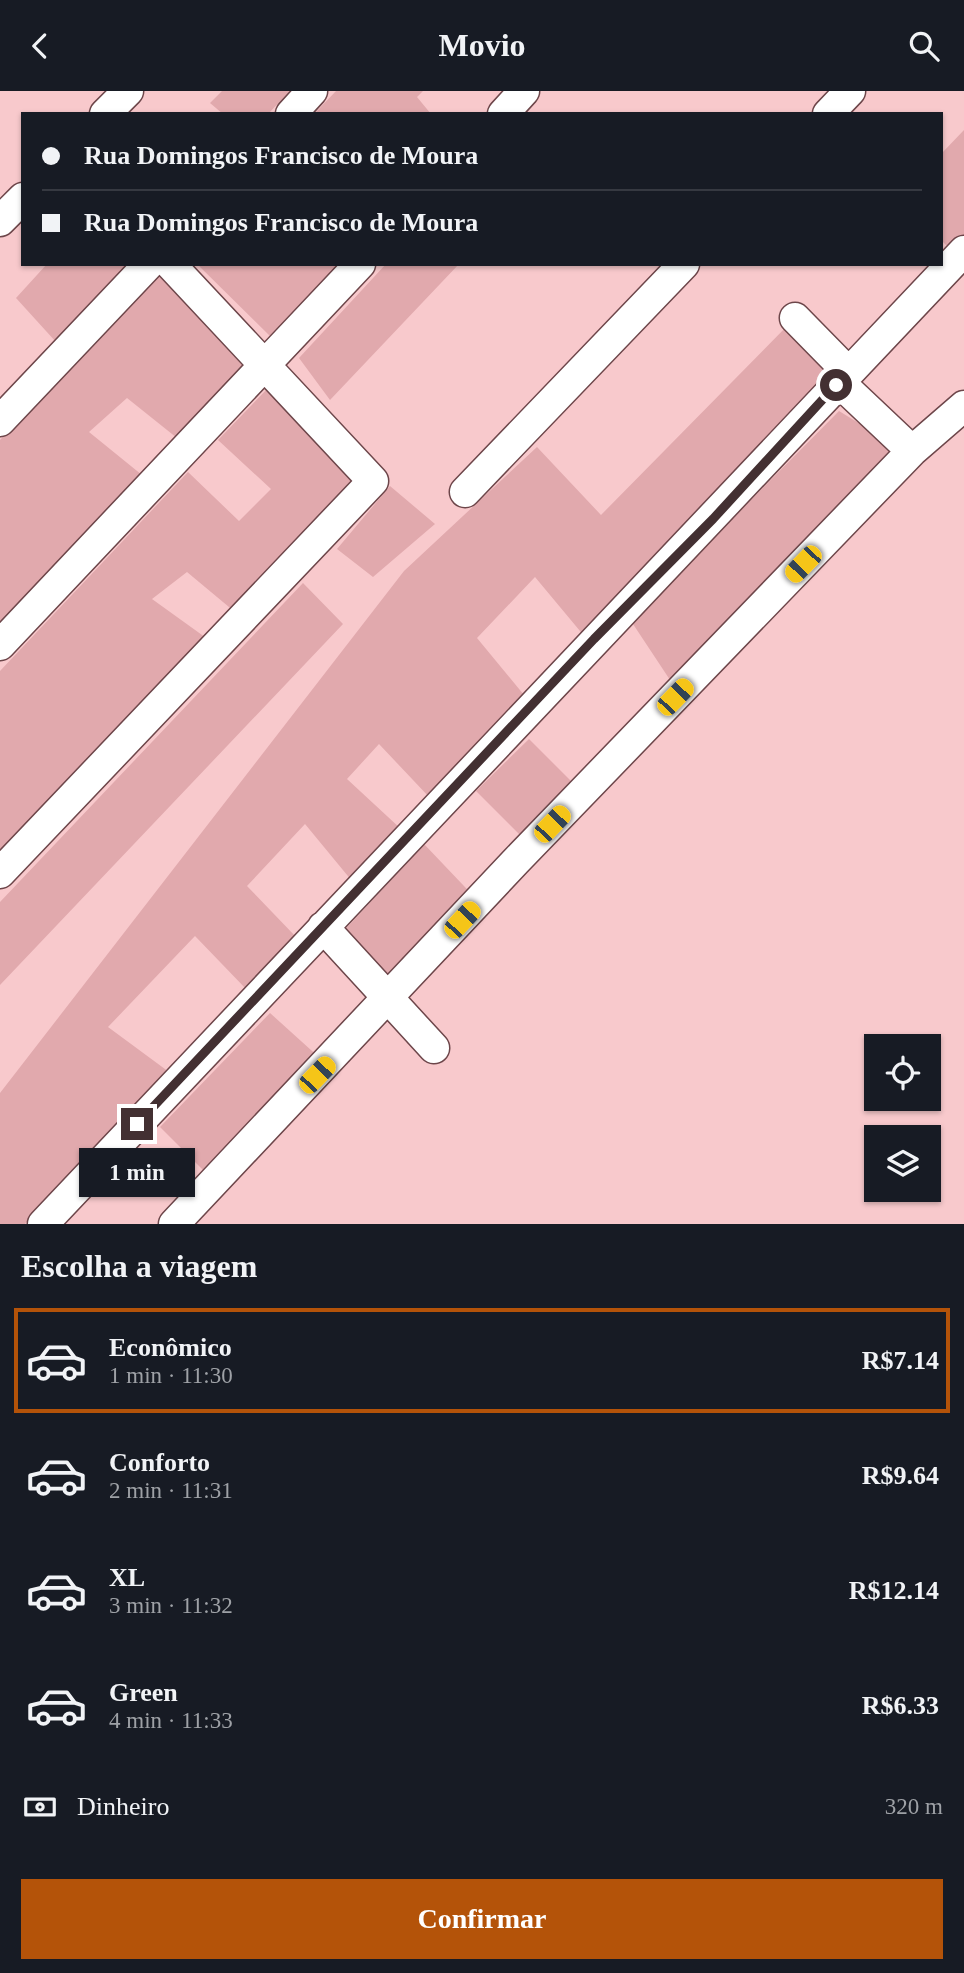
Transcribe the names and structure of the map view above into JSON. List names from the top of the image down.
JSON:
{
  "page": {
    "header": "Movio",
    "banner": ["Rua Domingos Francisco de Moura", "Rua Domingos Francisco de Moura"],
    "bubble": "1 min",
    "heading": "Escolha a viagem",
    "list": [
      {
        "name": "Econômico",
        "note": "1 min · 11:30",
        "value": "R$7.14"
      },
      {
        "name": "Conforto",
        "note": "2 min · 11:31",
        "value": "R$9.64"
      },
      {
        "name": "XL",
        "note": "3 min · 11:32",
        "value": "R$12.14"
      },
      {
        "name": "Green",
        "note": "4 min · 11:33",
        "value": "R$6.33"
      }
    ],
    "pay": ["Dinheiro", "320 m"],
    "buttons": "Confirmar"
  }
}
